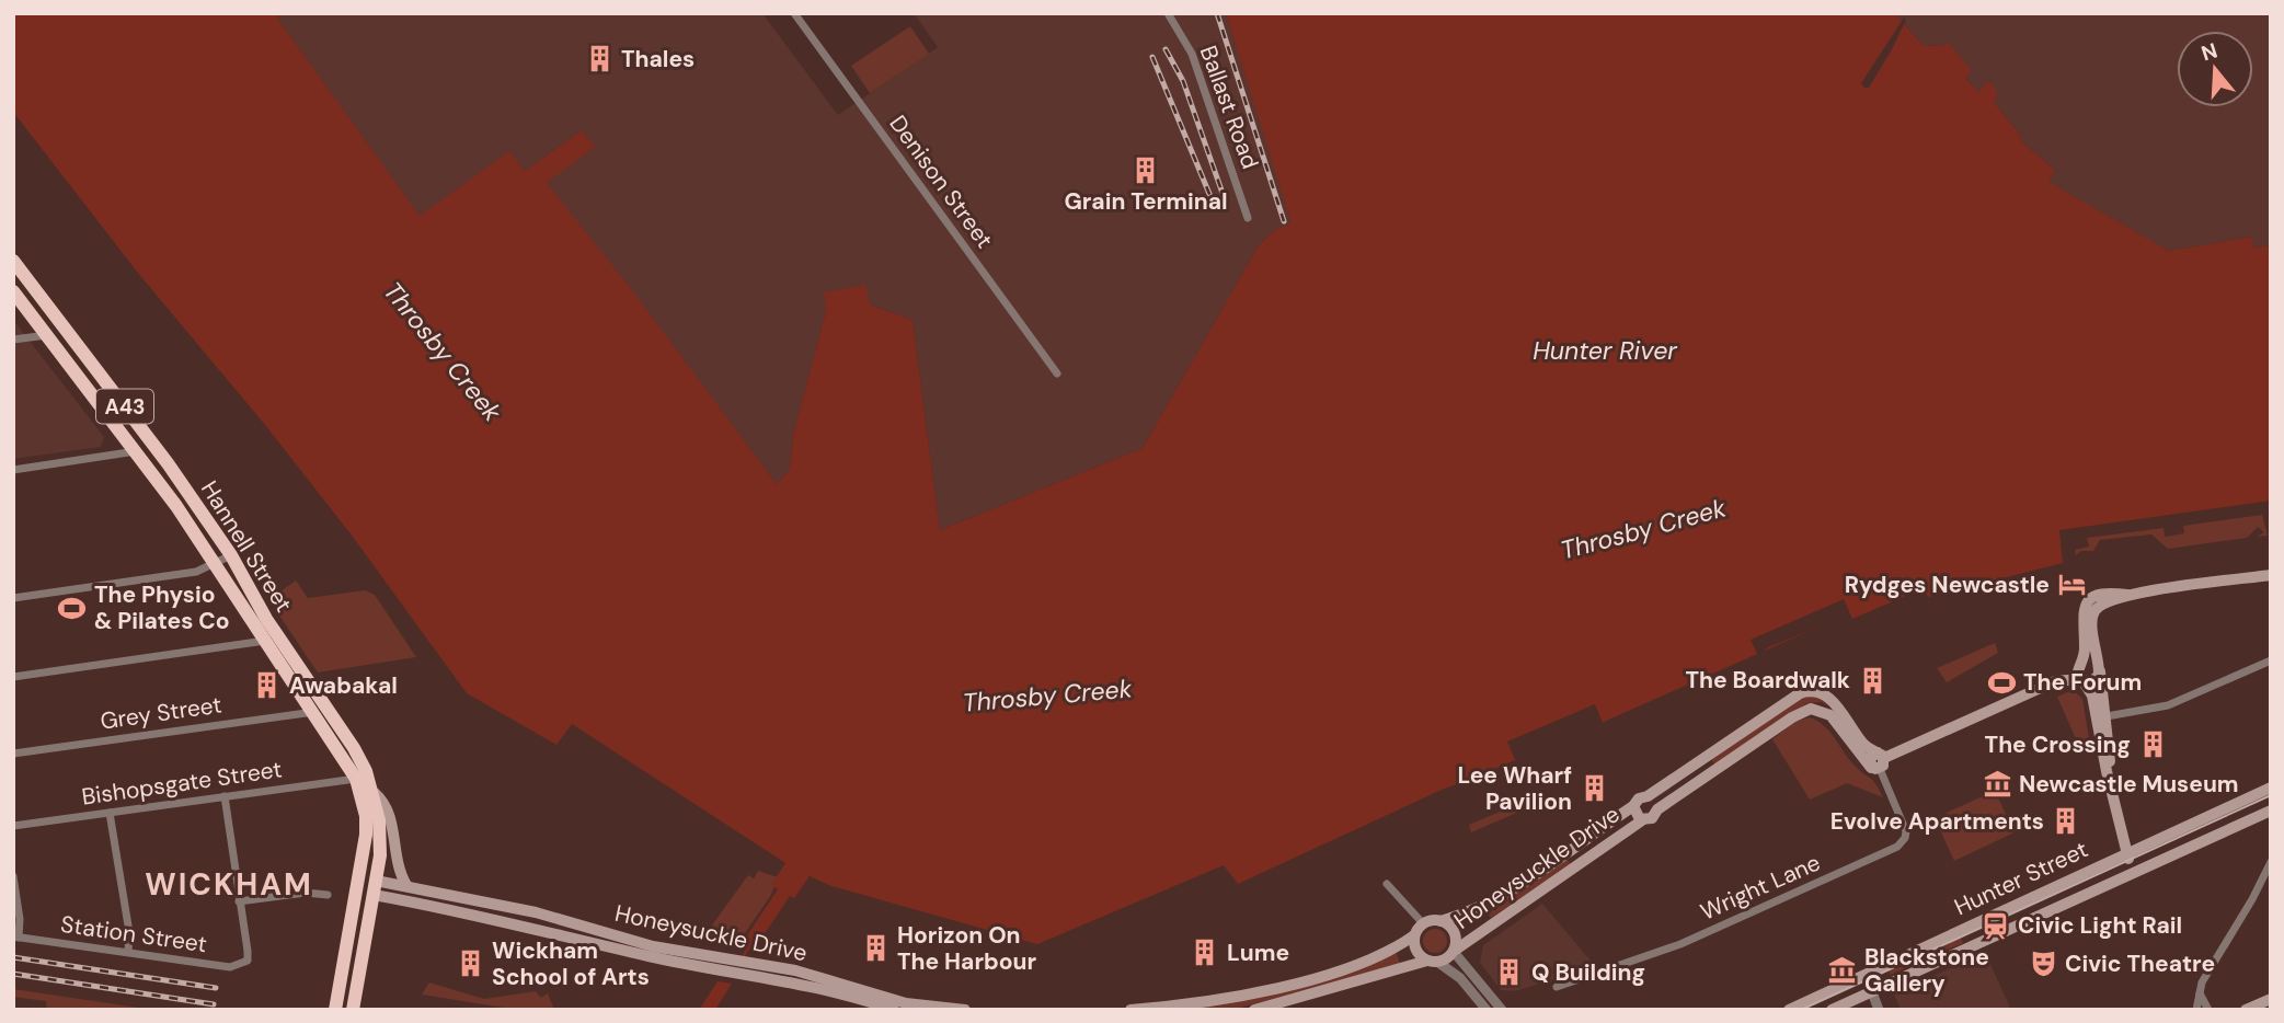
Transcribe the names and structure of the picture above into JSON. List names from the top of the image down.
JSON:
{
  "streets": {
    "highway": ["A43", "Hannell Street", "Honeysuckle Drive"],
    "main road": ["Hunter Street"],
    "street": [
      "Ballast Road",
      "Denison Street",
      "Grey Street",
      "Bishopsgate Street",
      "Wright Lane",
      "Station Street"
    ]
  },
  "crossings": [
    ["A43", "Hannell Street"],
    ["A43", "Honeysuckle Drive"],
    ["Hannell Street", "Grey Street"],
    ["Hannell Street", "Bishopsgate Street"],
    ["Hannell Street", "Honeysuckle Drive"],
    ["Honeysuckle Drive", "Wright Lane"]
  ],
  "districts": ["WICKHAM"],
  "water": ["Hunter River", "Throsby Creek"],
  "places": {
    "building": [
      "Thales",
      "Grain Terminal",
      "The Boardwalk",
      "Awabakal",
      "The Crossing",
      "Lee Wharf Pavilion",
      "Evolve Apartments",
      "Horizon On The Harbour",
      "Lume",
      "Wickham School of Arts",
      "Q Building"
    ],
    "hotel": ["Rydges Newcastle"],
    "sports": ["The Physio & Pilates Co", "The Forum"],
    "museum": ["Newcastle Museum", "Blackstone Gallery"],
    "station": ["Civic Light Rail"],
    "theatre": ["Civic Theatre"]
  },
  "north": "top"
}
